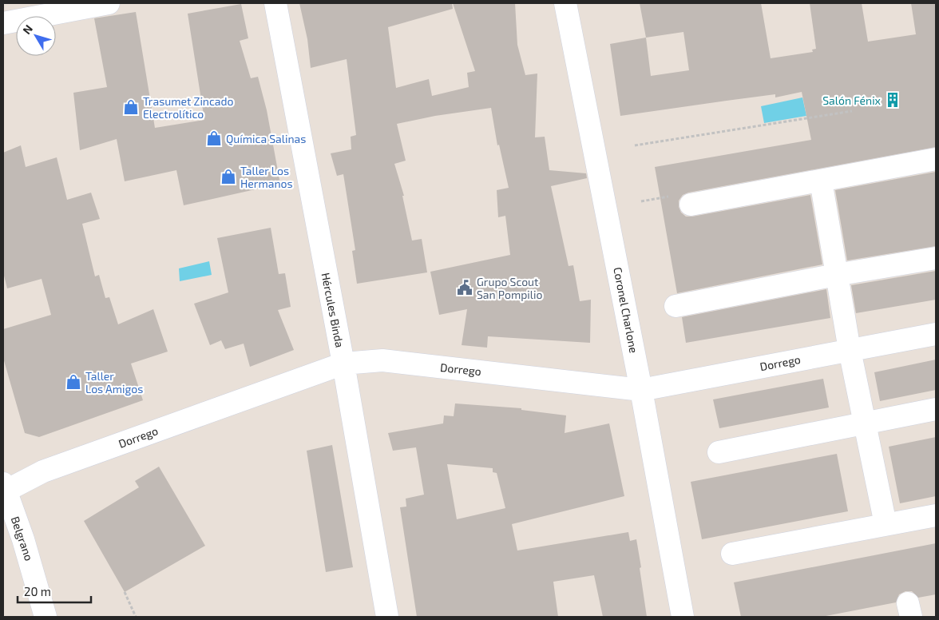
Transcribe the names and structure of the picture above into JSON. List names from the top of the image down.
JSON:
{
  "streets": {
    "street": [
      "Hércules Binda",
      "Coronel Charlone",
      "Dorrego",
      "Belgrano"
    ]
  },
  "crossings": [
    ["Hércules Binda", "Dorrego"],
    ["Coronel Charlone", "Dorrego"],
    ["Dorrego", "Belgrano"]
  ],
  "places": {
    "building": ["Salón Fénix"],
    "shop": [
      "Trasumet Zincado Electrolítico",
      "Química Salinas",
      "Taller Los Hermanos",
      "Taller Los Amigos"
    ],
    "public building": ["Grupo Scout San Pompilio"]
  },
  "scale_bar": "20 m",
  "north": "top left"
}
